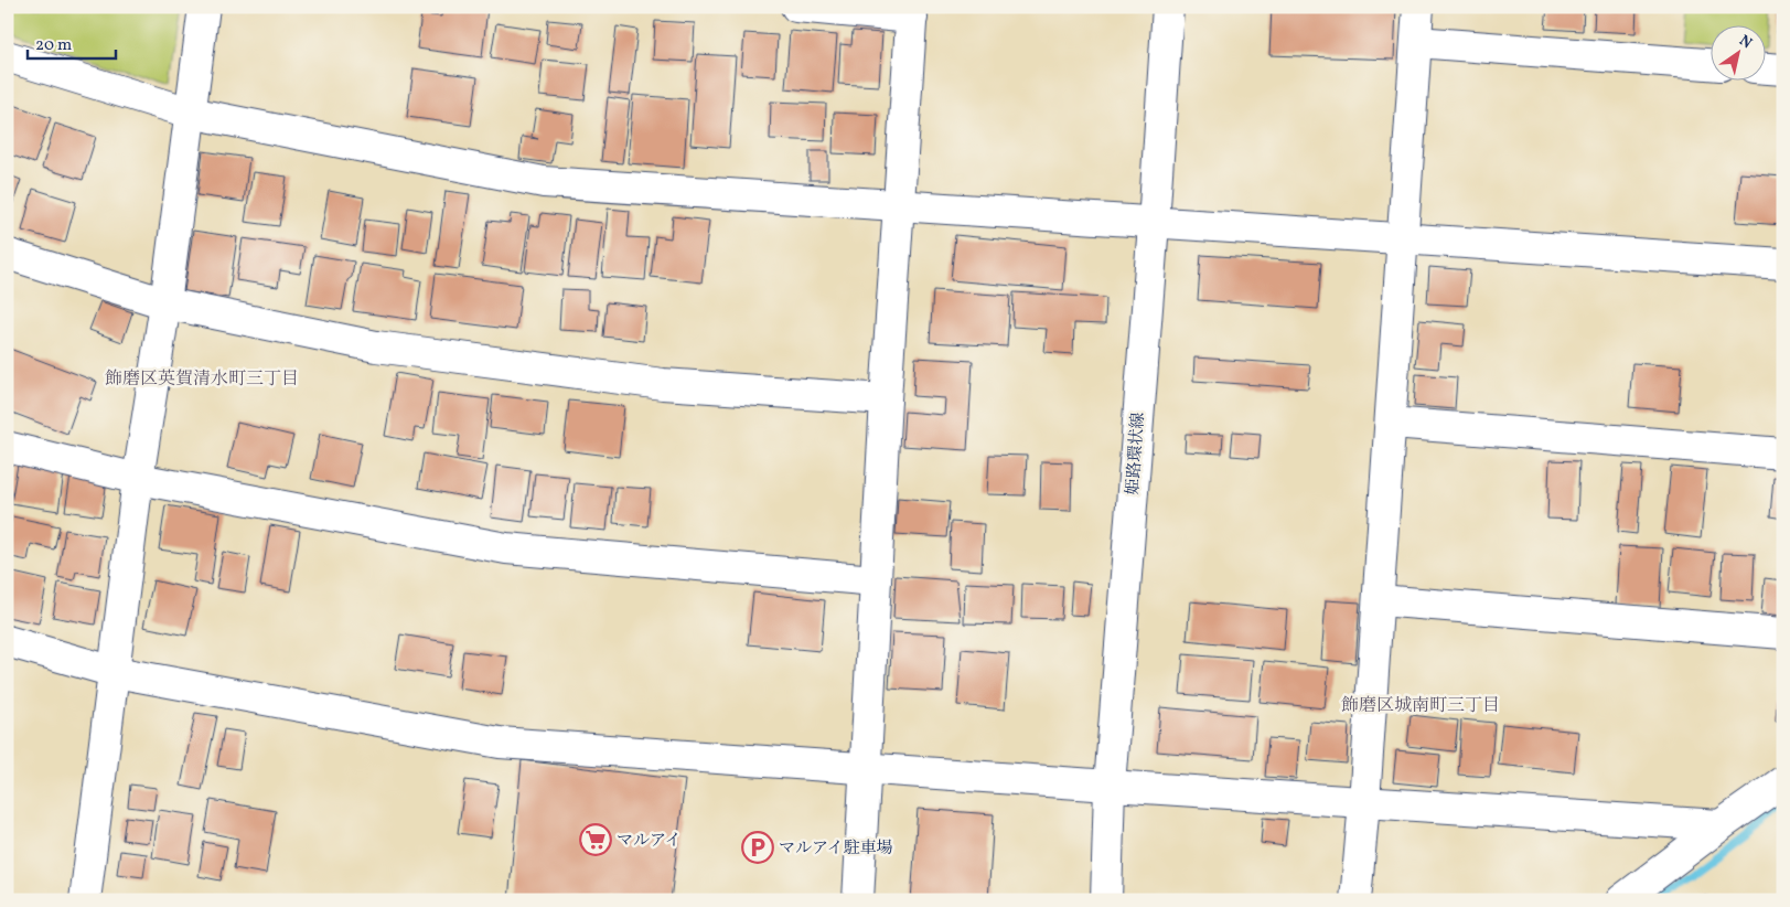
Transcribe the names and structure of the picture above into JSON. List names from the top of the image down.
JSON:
{
  "streets": {
    "street": ["姫路環状線"]
  },
  "districts": ["飾磨区英賀清水町三丁目", "飾磨区城南町三丁目"],
  "places": {
    "supermarket": ["マルアイ"],
    "parking": ["マルアイ駐車場"]
  },
  "scale_bar": "20 m",
  "north": "top right"
}
